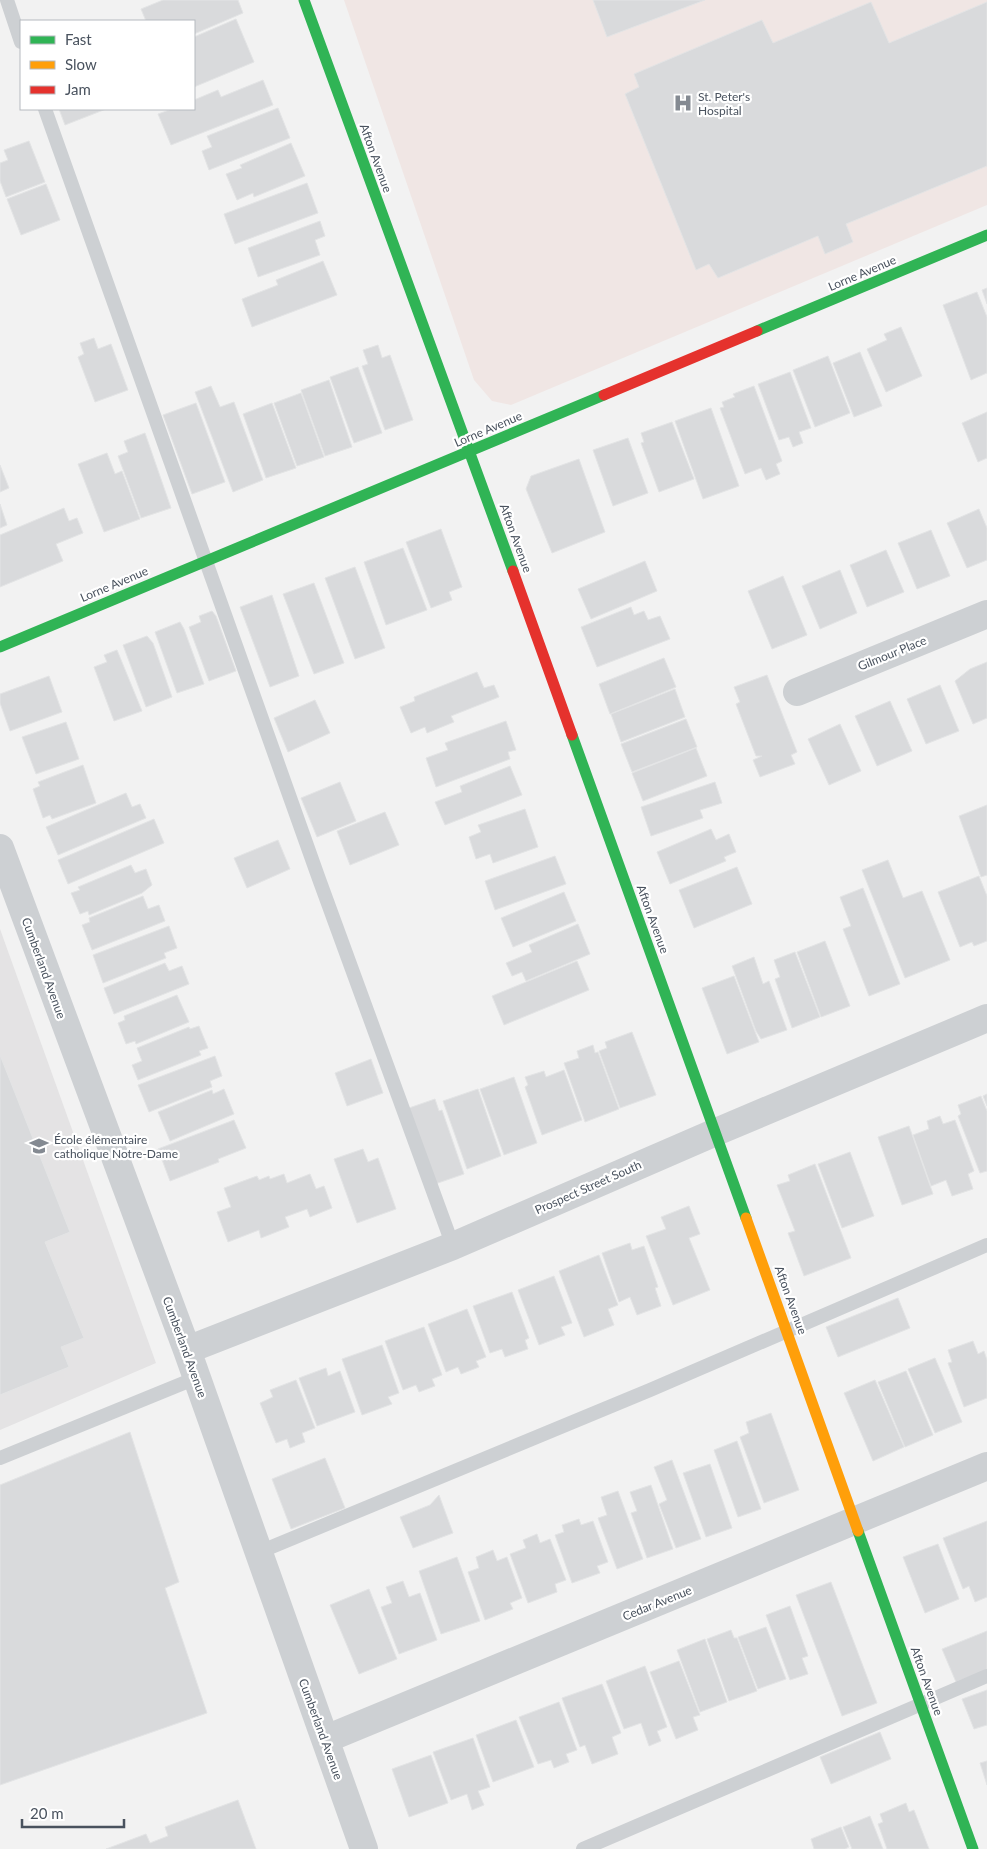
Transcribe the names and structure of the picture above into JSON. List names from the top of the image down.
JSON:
{
  "streets": {
    "street": [
      "Afton Avenue",
      "Lorne Avenue",
      "Gilmour Place",
      "Cumberland Avenue",
      "Prospect Street South",
      "Cedar Avenue"
    ]
  },
  "crossings": [
    ["Afton Avenue", "Lorne Avenue"],
    ["Afton Avenue", "Prospect Street South"],
    ["Afton Avenue", "Cedar Avenue"],
    ["Cumberland Avenue", "Prospect Street South"],
    ["Cumberland Avenue", "Cedar Avenue"]
  ],
  "places": {
    "hospital": ["St. Peter's Hospital"],
    "school or university": ["École élémentaire catholique Notre-Dame"]
  },
  "legend": ["Fast", "Slow", "Jam"],
  "scale_bar": "20 m"
}
